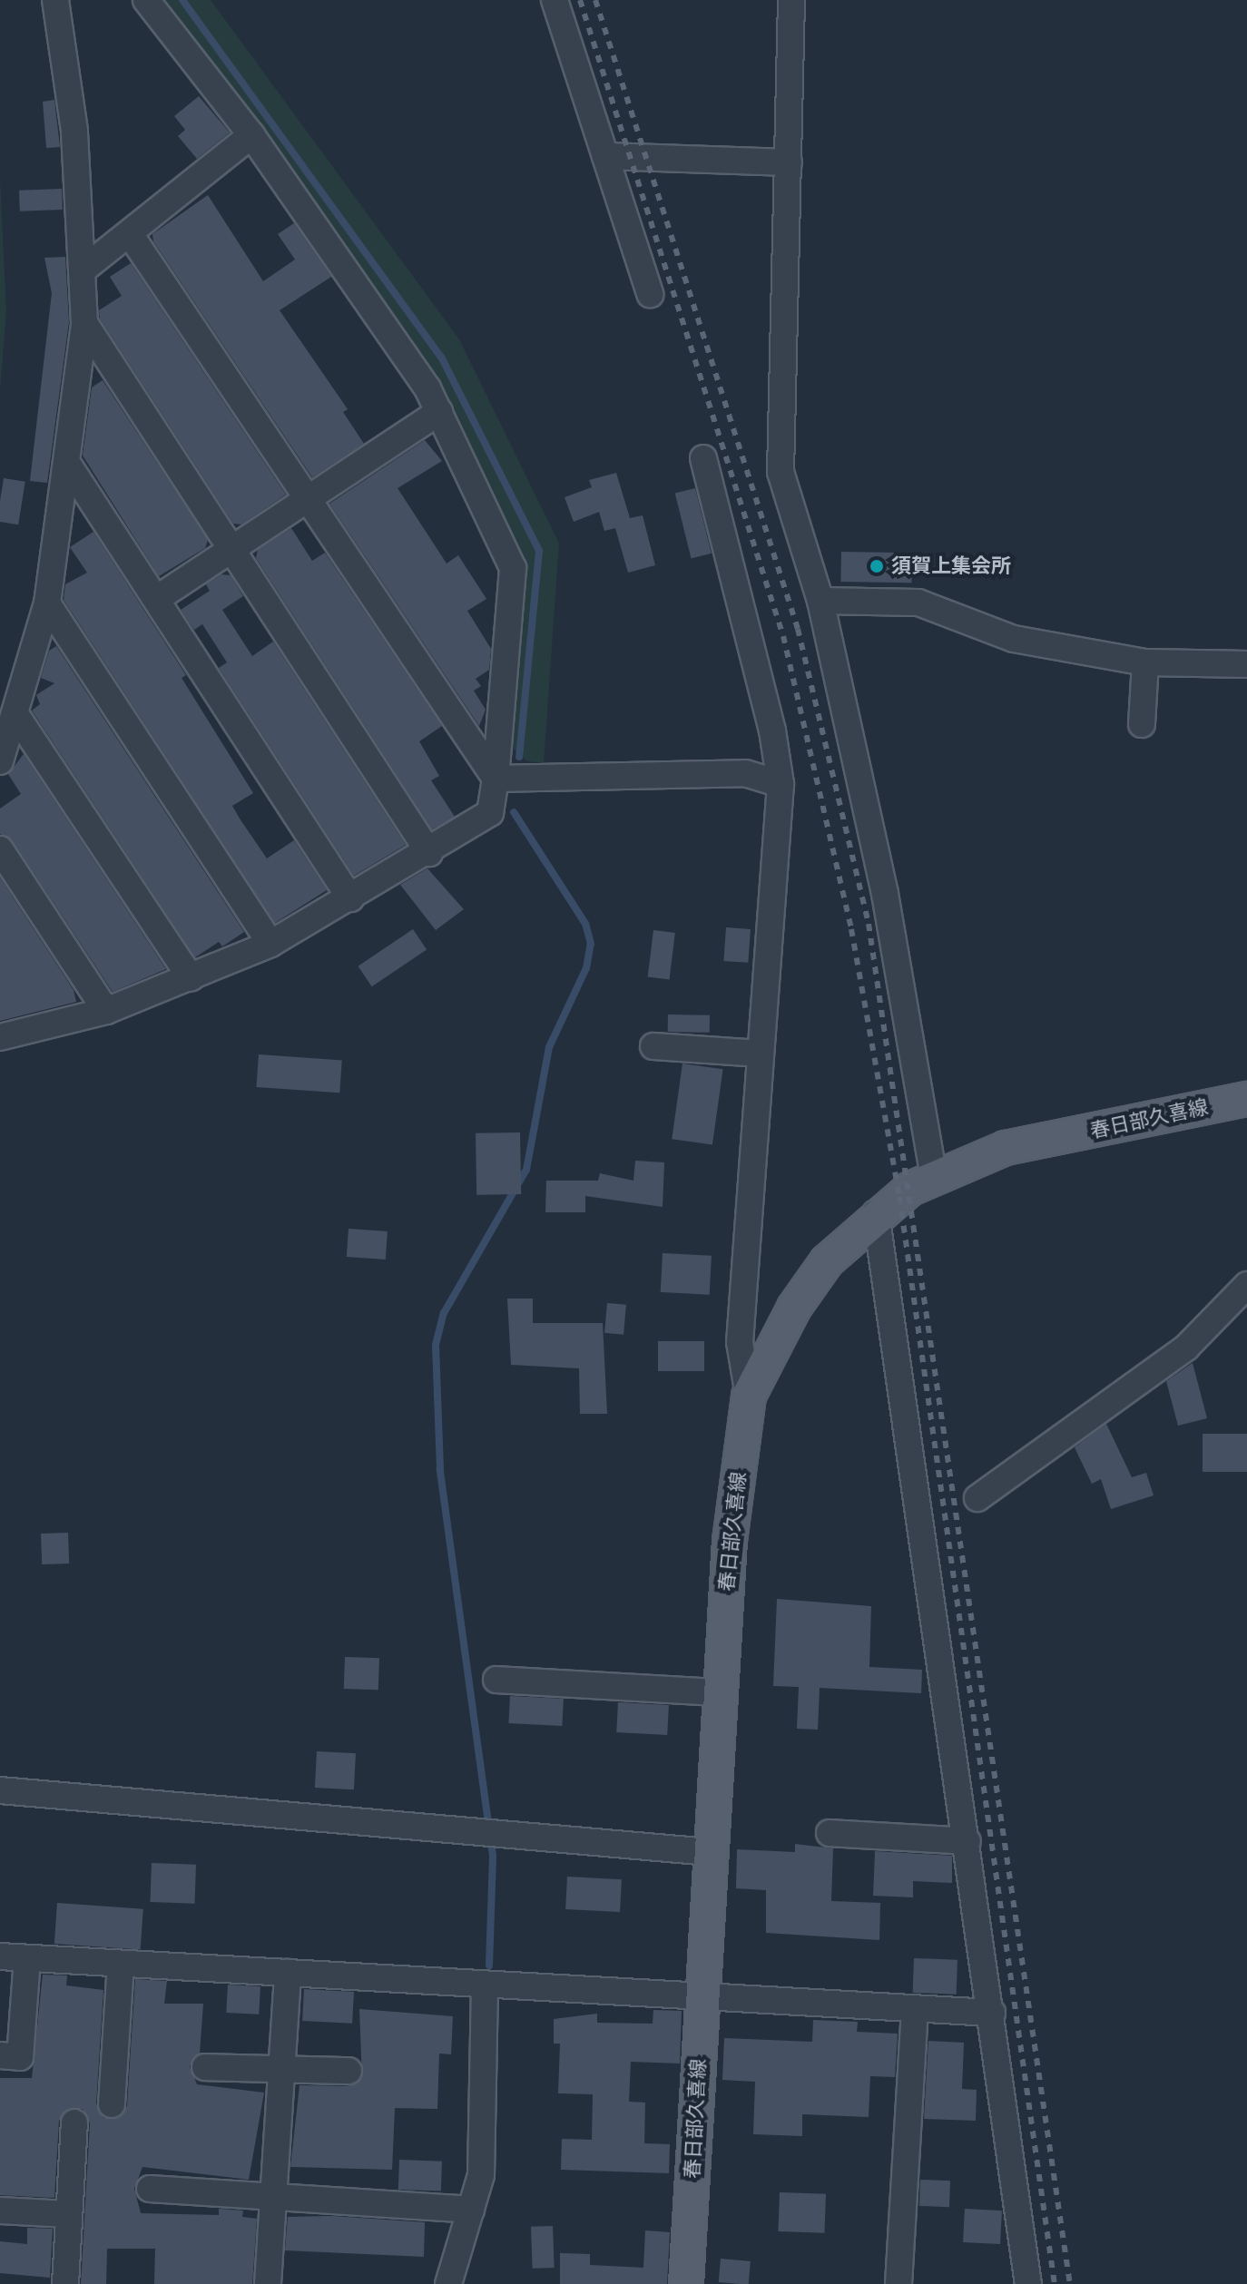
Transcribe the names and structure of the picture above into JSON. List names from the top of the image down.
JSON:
{
  "streets": {
    "main road": ["春日部久喜線"]
  },
  "places": ["須賀上集会所"]
}
